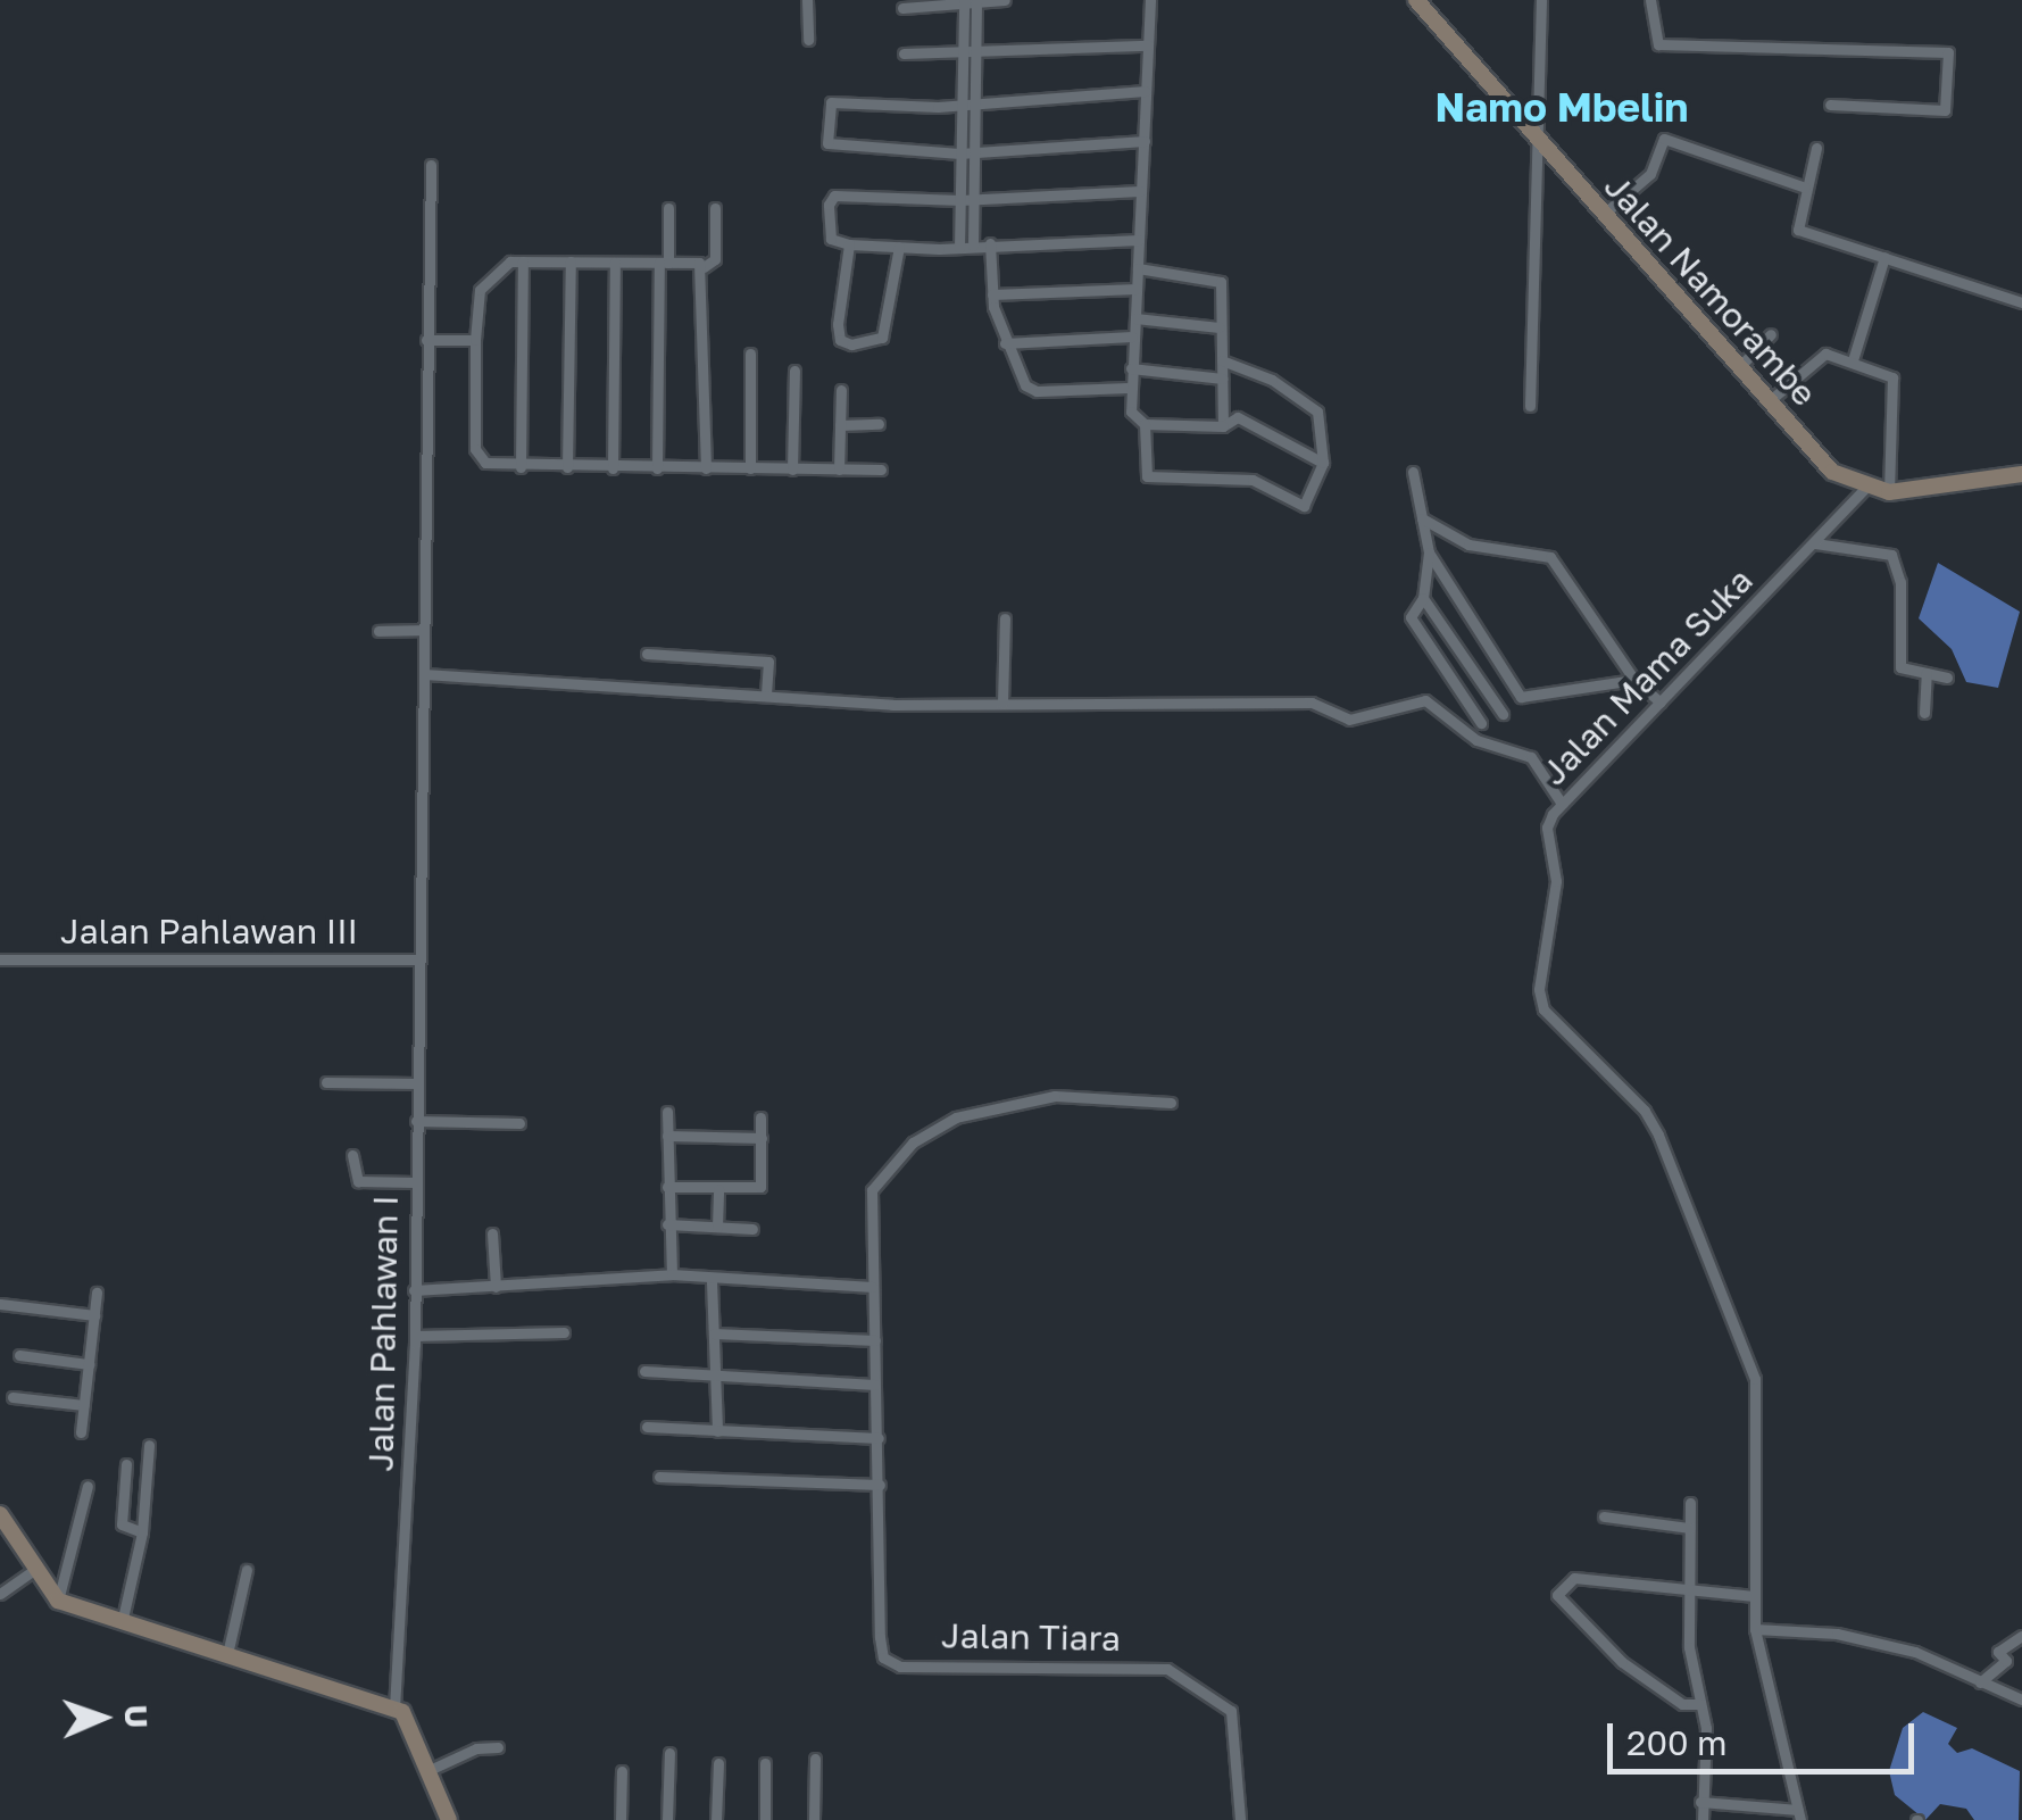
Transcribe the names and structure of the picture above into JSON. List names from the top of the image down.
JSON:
{
  "streets": {
    "main road": ["Jalan Namorambe"],
    "street": [
      "Jalan Mama Suka",
      "Jalan Pahlawan III",
      "Jalan Pahlawan I",
      "Jalan Tiara"
    ]
  },
  "crossings": [
    ["Jalan Namorambe", "Jalan Mama Suka"],
    ["Jalan Pahlawan III", "Jalan Pahlawan I"]
  ],
  "districts": ["Namo Mbelin"],
  "scale_bar": "200 m",
  "north": "right"
}
